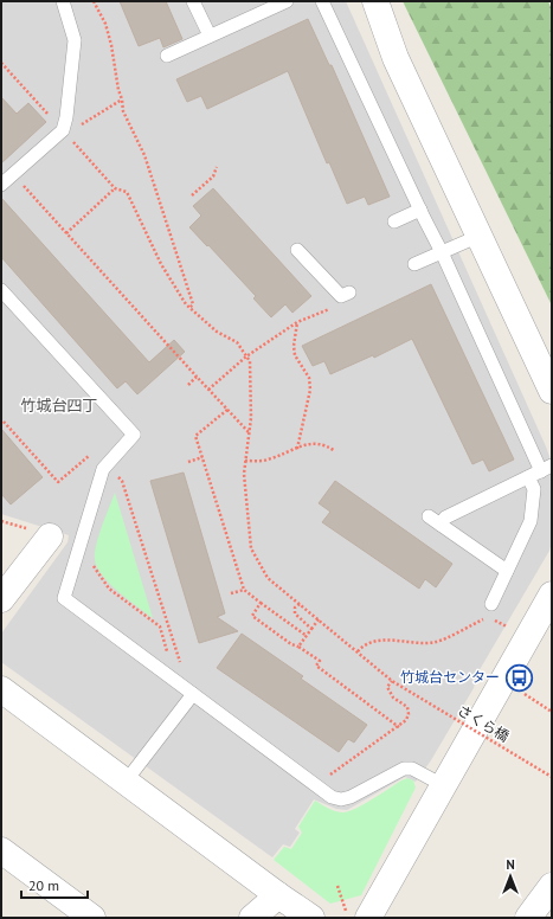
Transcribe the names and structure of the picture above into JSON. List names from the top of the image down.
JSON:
{
  "streets": {
    "path": ["さくら橋"]
  },
  "districts": ["竹城台四丁"],
  "places": {
    "bus stop": ["竹城台センター"]
  },
  "scale_bar": "20 m",
  "north": "top"
}
